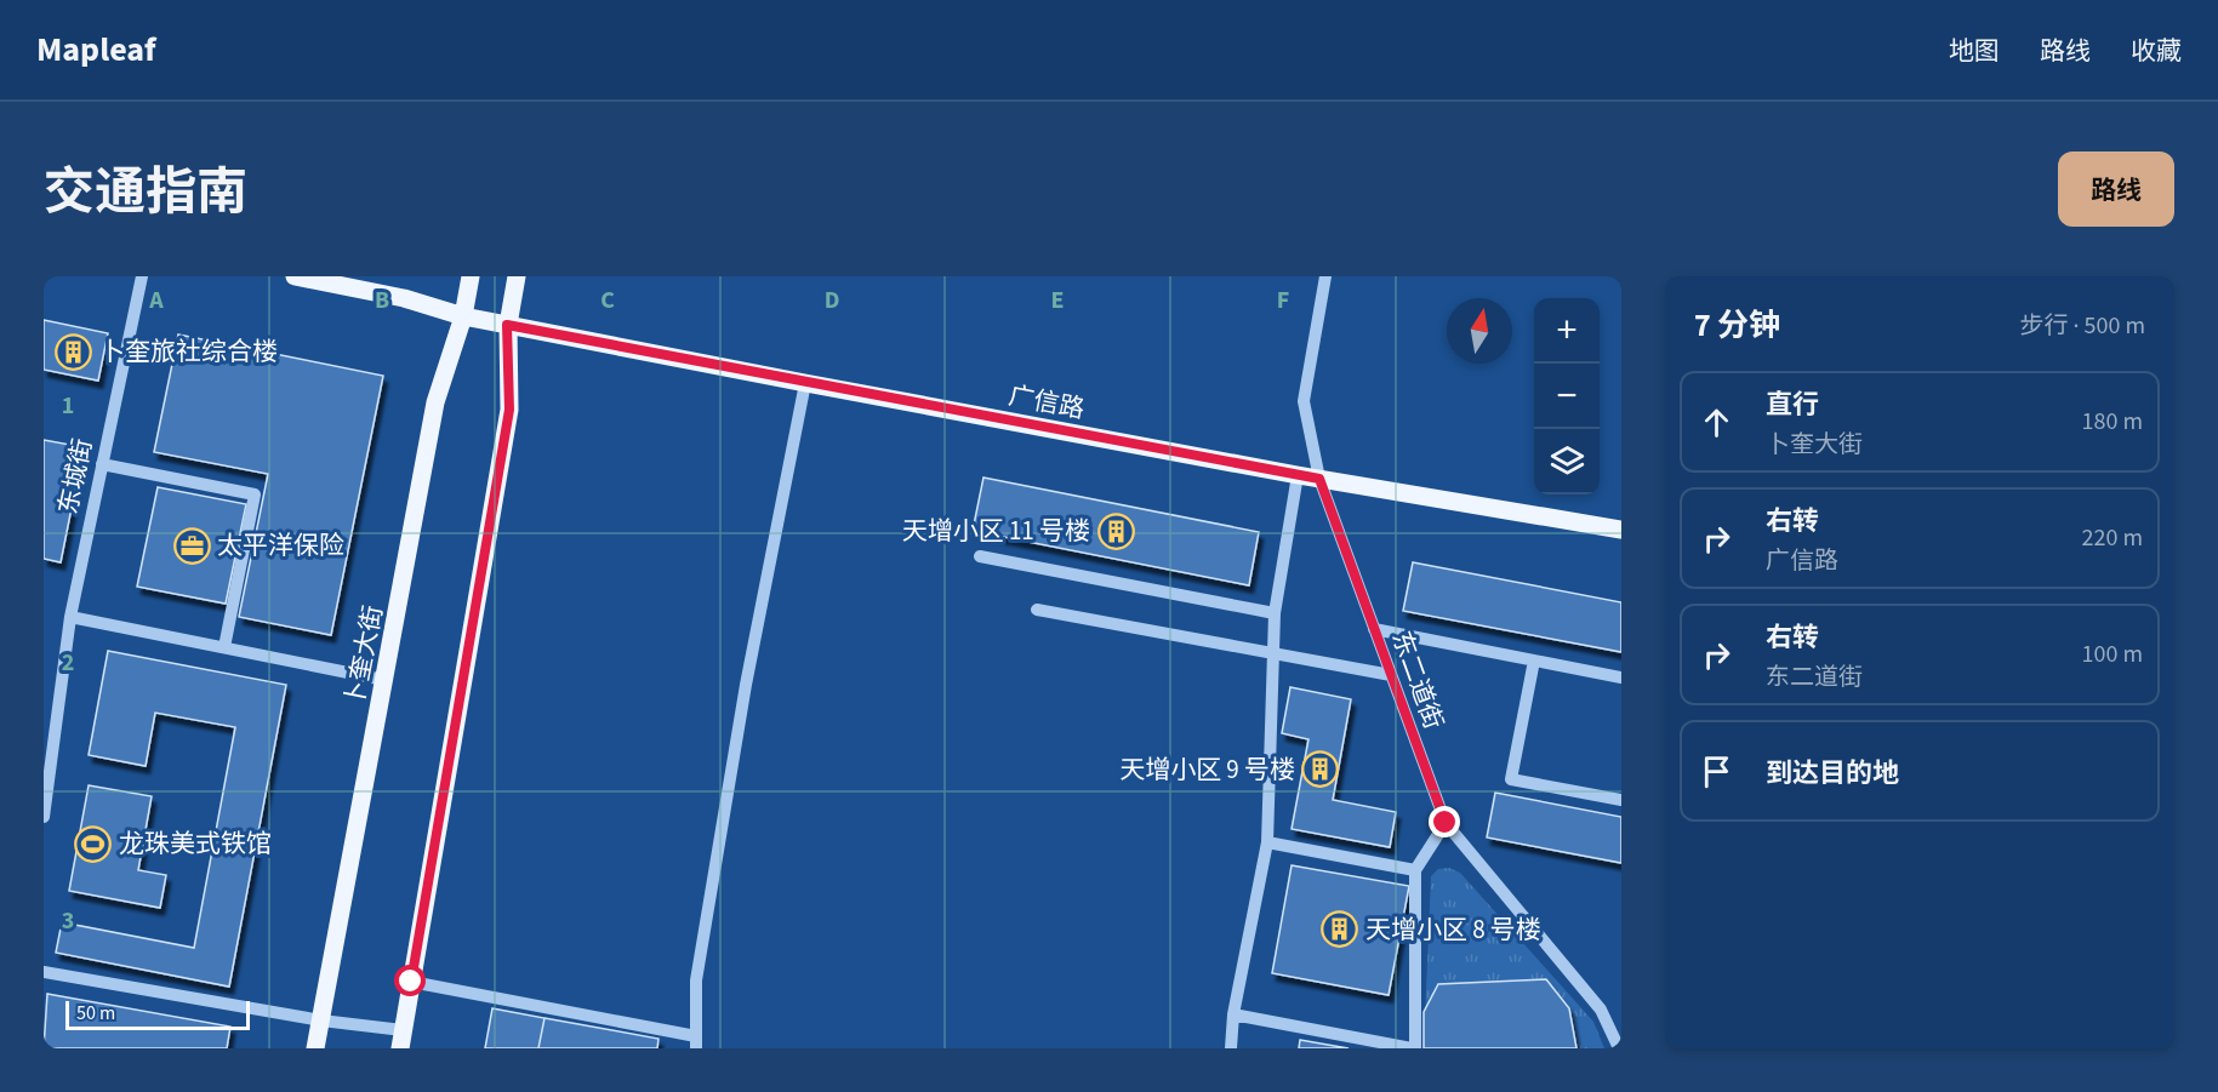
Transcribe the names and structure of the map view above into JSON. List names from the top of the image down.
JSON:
{
  "streets": {
    "main road": ["广信路", "卜奎大街"],
    "street": ["东城街", "东二道街"]
  },
  "crossings": [
    ["广信路", "卜奎大街"],
    ["广信路", "东二道街"]
  ],
  "places": {
    "building": [
      "卜奎旅社综合楼",
      "天增小区 11 号楼",
      "天增小区 9 号楼",
      "天增小区 8 号楼"
    ],
    "office": ["太平洋保险"],
    "sports": ["龙珠美式铁馆"]
  },
  "scale_bar": "50 m",
  "north": "top",
  "page": {
    "header": "Mapleaf",
    "nav": ["地图", "路线", "收藏"],
    "title": "交通指南",
    "buttons": "路线",
    "heading": ["7 分钟", "步行 · 500 m"],
    "map_buttons": ["+", "−"],
    "list": [
      ["直行", "卜奎大街", "180 m"],
      ["右转", "广信路", "220 m"],
      ["右转", "东二道街", "100 m"],
      "到达目的地"
    ],
    "scale": "50 m"
  },
  "grid": {
    "columns": [
      "A",
      "B",
      "C",
      "D",
      "E",
      "F"
    ],
    "rows": ["1", "2", "3"]
  }
}
